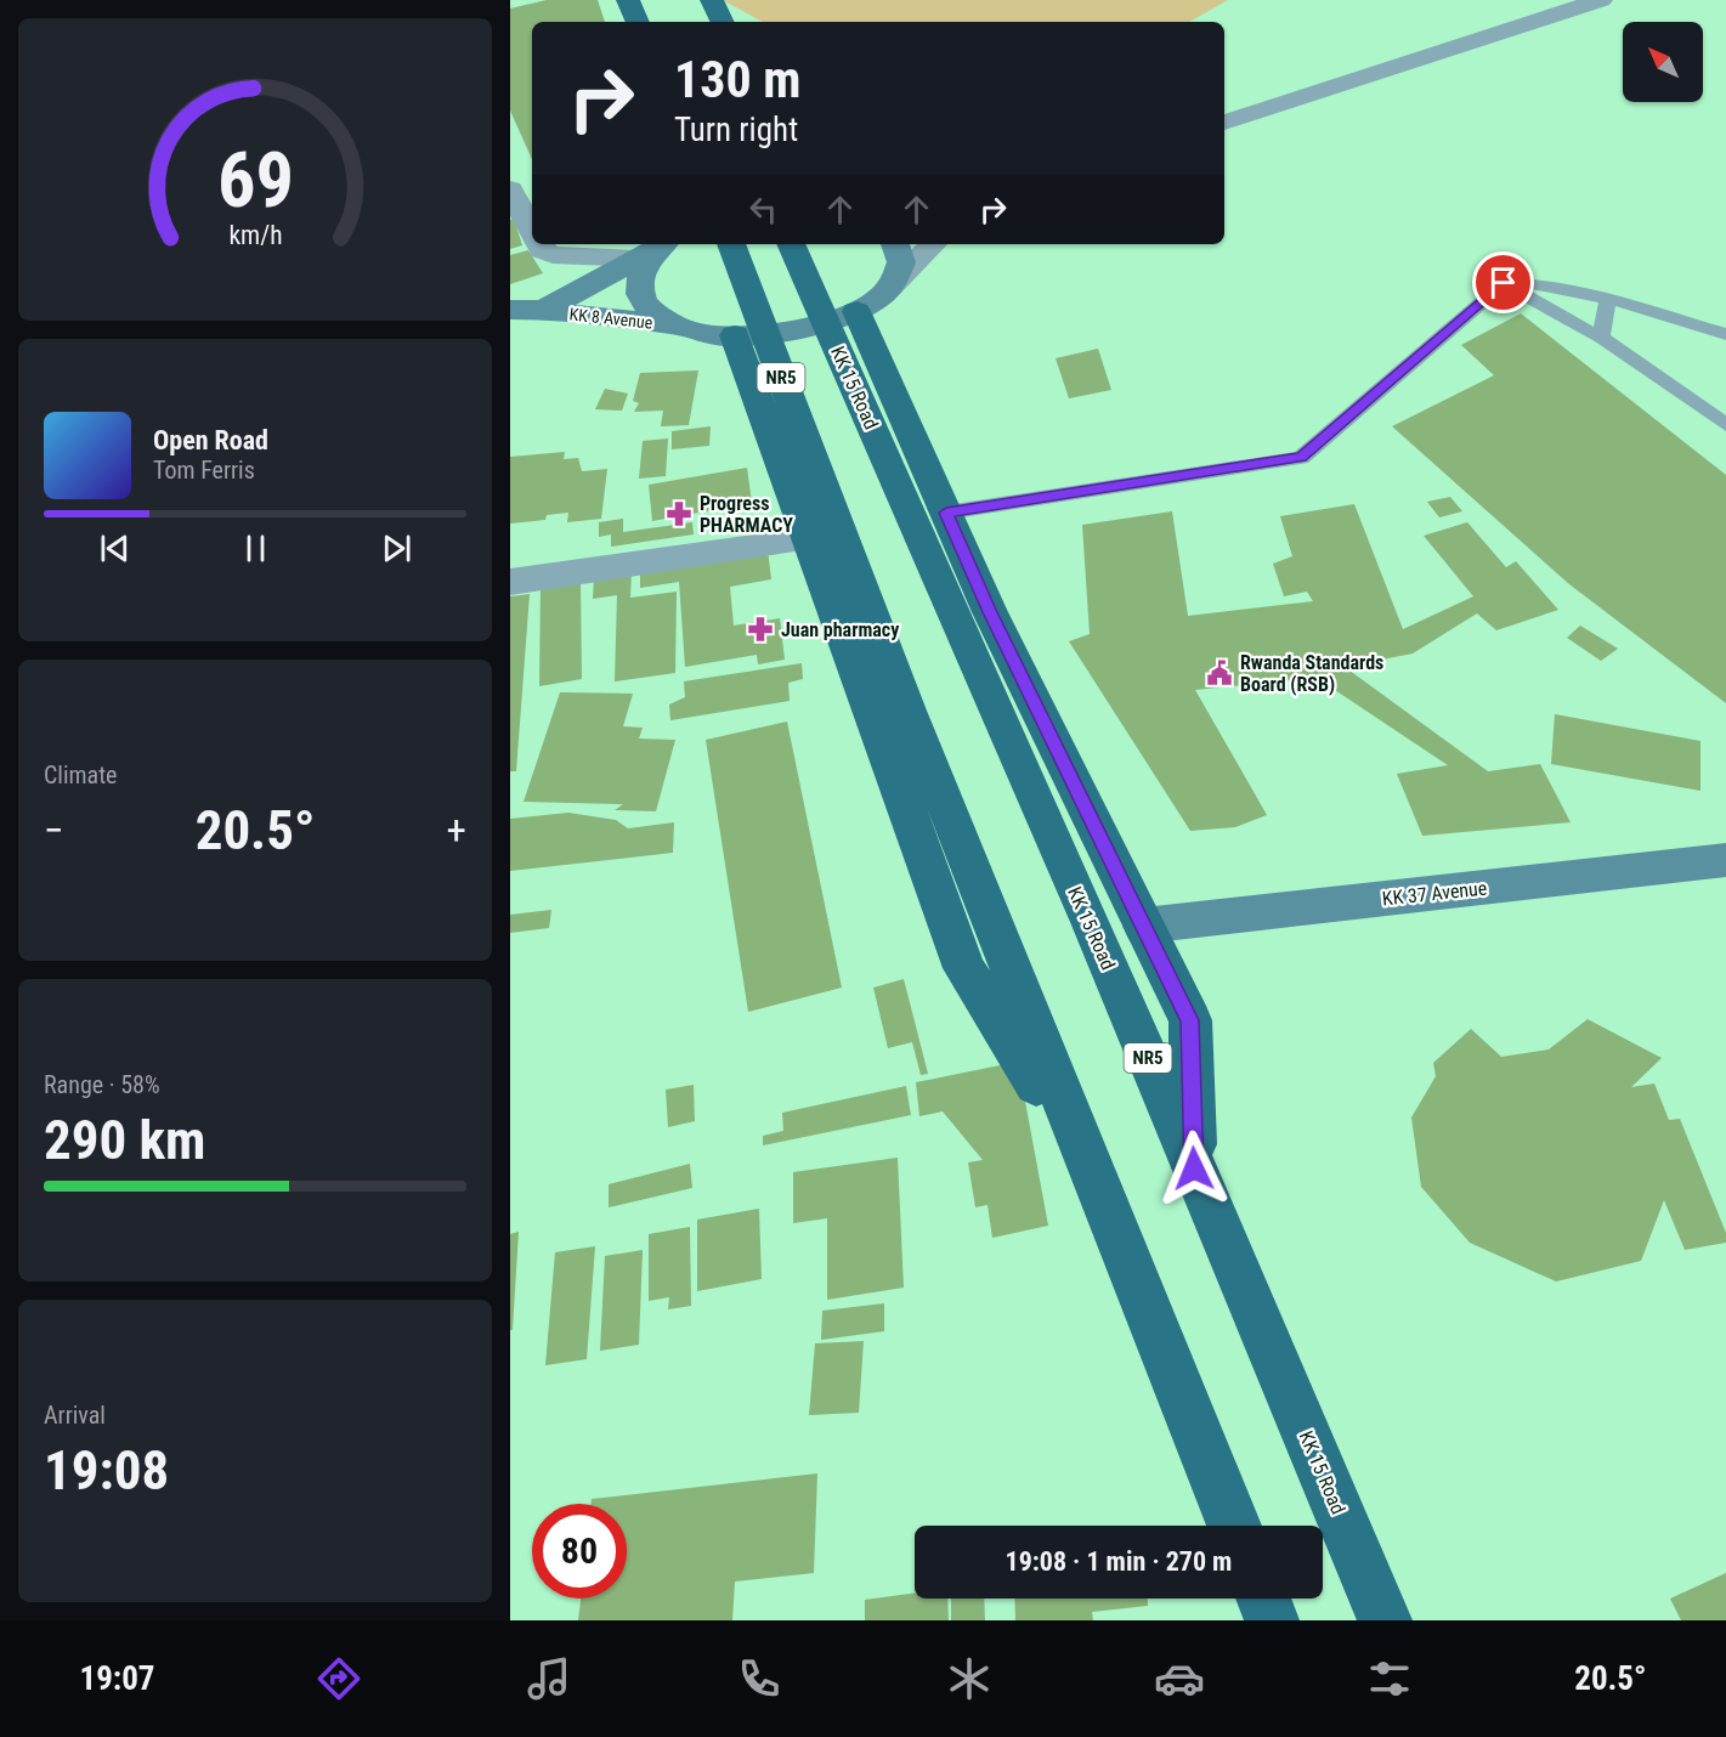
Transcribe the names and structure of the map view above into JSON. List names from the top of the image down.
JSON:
{
  "streets": {
    "highway": ["NR5", "KK 15 Road"],
    "main road": ["KK 8 Avenue", "KK 37 Avenue"]
  },
  "places": {
    "pharmacy": ["Progress PHARMACY", "Juan pharmacy"],
    "public building": ["Rwanda Standards Board (RSB)"]
  },
  "north": "top left",
  "page": {
    "turn": ["130 m", "Turn right"],
    "song": ["Open Road", "Tom Ferris"],
    "tile": [
      "Climate",
      ["Range · 58%", "290 km"],
      ["Arrival", "19:08"]
    ],
    "heat": ["−", "20.5°", "+"],
    "limit": "80",
    "trip": "19:08 · 1 min · 270 m",
    "tabs": ["19:07", "20.5°"],
    "gauge": ["69", "km/h"]
  }
}
